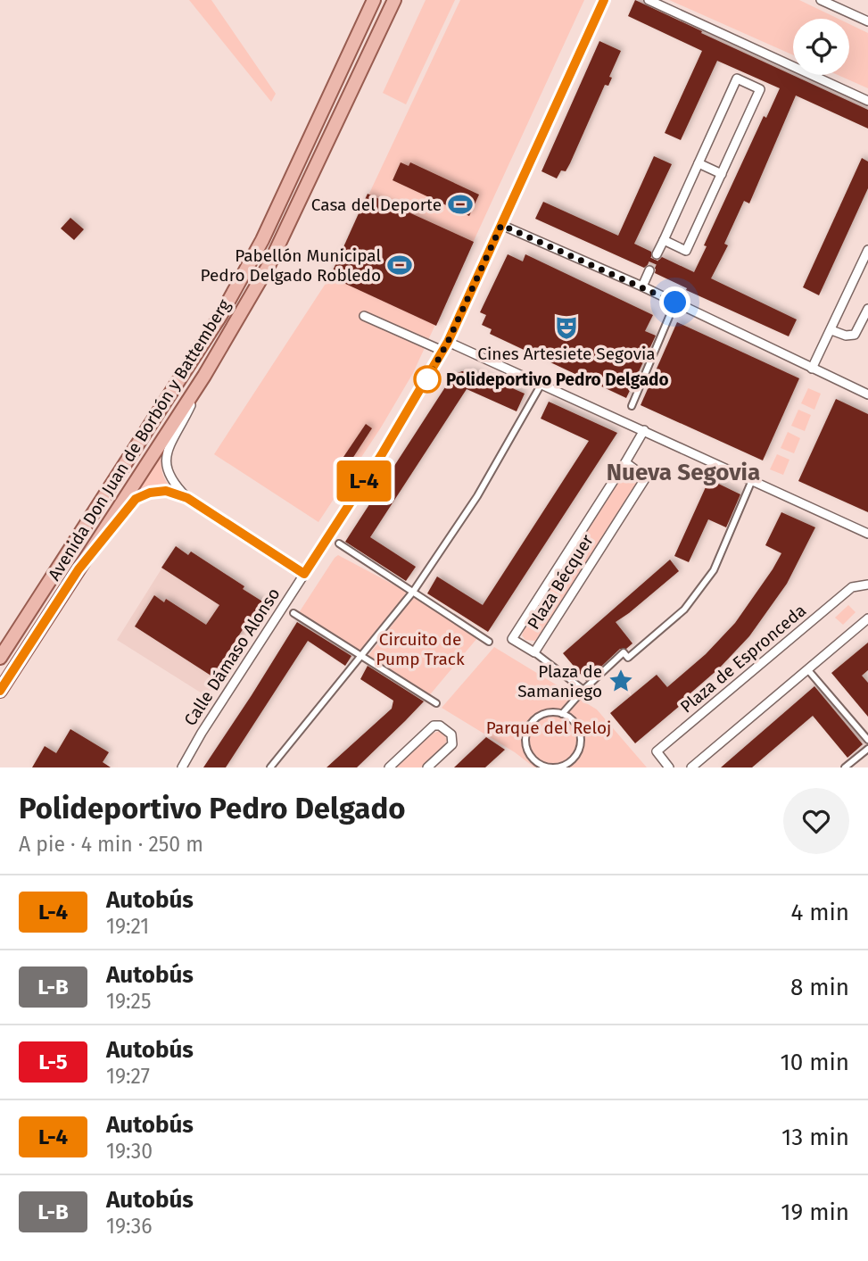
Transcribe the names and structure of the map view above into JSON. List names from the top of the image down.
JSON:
{
  "streets": {
    "main road": ["Avenida Don Juan de Borbón y Battemberg"],
    "street": ["Plaza Bécquer", "Calle Dámaso Alonso", "Plaza de Espronceda"]
  },
  "districts": ["Nueva Segovia"],
  "parks": ["Circuito de Pump Track", "Parque del Reloj"],
  "places": {
    "sports": ["Casa del Deporte", "Pabellón Municipal Pedro Delgado Robledo"],
    "theatre": ["Cines Artesiete Segovia"],
    "other": ["Polideportivo Pedro Delgado"],
    "place": ["Plaza de Samaniego"]
  },
  "lines": ["bus line L-4"],
  "page": {
    "on_map": "L-4",
    "heading": ["Polideportivo Pedro Delgado", "A pie · 4 min · 250 m"],
    "list": [
      {
        "mark": "L-4",
        "name": "Autobús",
        "note": "19:21",
        "value": "4 min"
      },
      {
        "mark": "L-B",
        "name": "Autobús",
        "note": "19:25",
        "value": "8 min"
      },
      {
        "mark": "L-5",
        "name": "Autobús",
        "note": "19:27",
        "value": "10 min"
      },
      {
        "mark": "L-4",
        "name": "Autobús",
        "note": "19:30",
        "value": "13 min"
      },
      {
        "mark": "L-B",
        "name": "Autobús",
        "note": "19:36",
        "value": "19 min"
      }
    ]
  }
}
